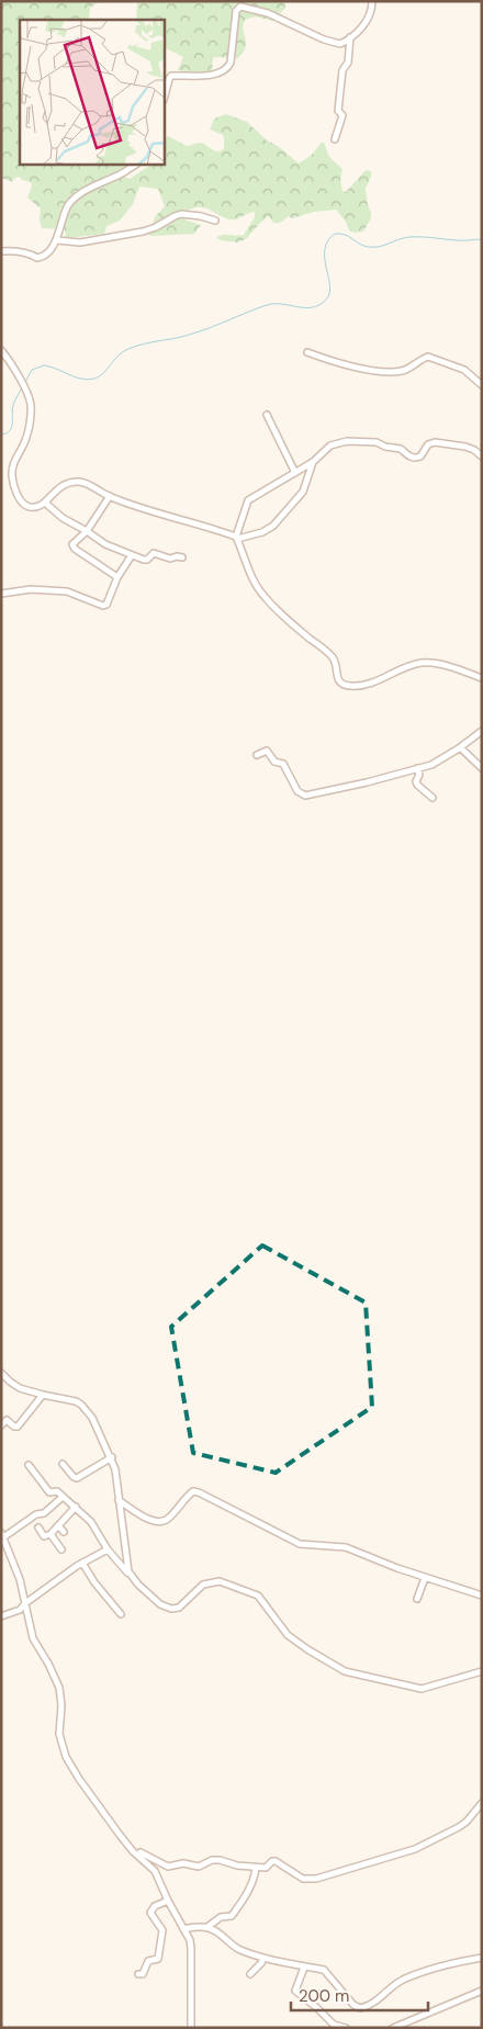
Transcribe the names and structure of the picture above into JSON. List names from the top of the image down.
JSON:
{
  "scale_bar": "200 m"
}
